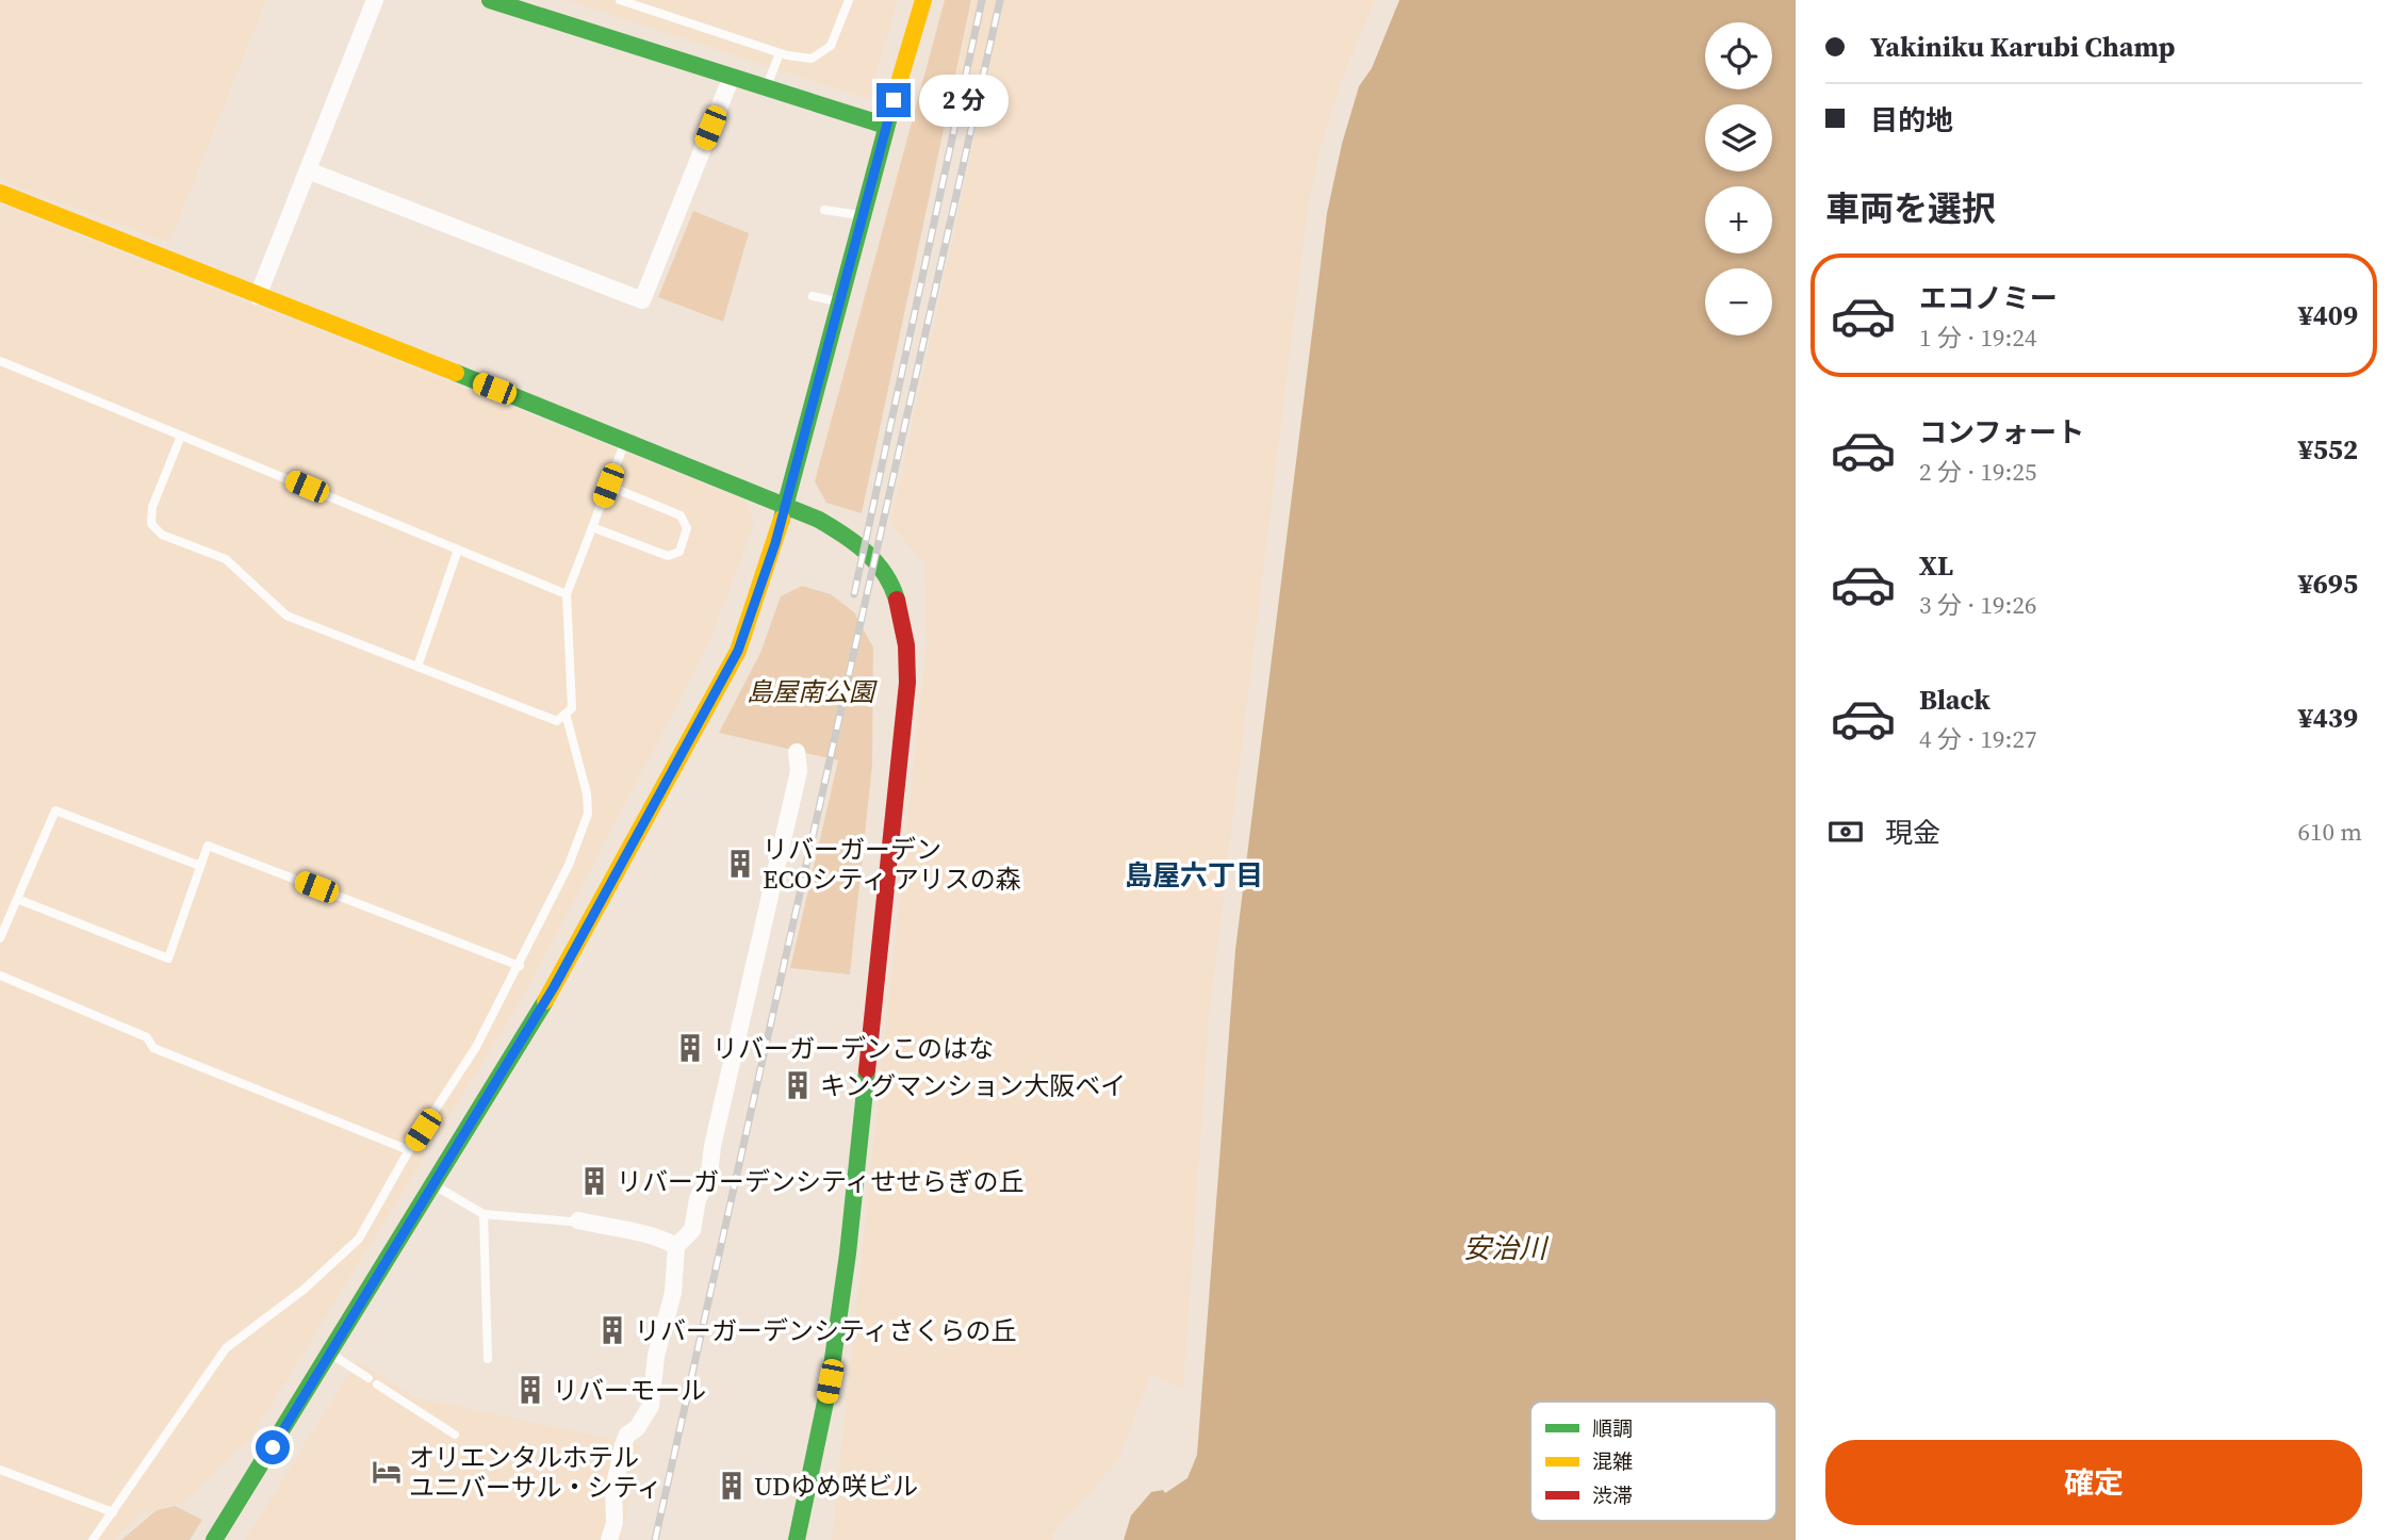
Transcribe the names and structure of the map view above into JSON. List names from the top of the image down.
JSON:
{
  "districts": ["島屋六丁目"],
  "water": ["安治川"],
  "parks": ["島屋南公園"],
  "places": {
    "building": [
      "リバーガーデン ECOシティ アリスの森",
      "リバーガーデンこのはな",
      "キングマンション大阪ベイ",
      "リバーガーデンシティせせらぎの丘",
      "リバーガーデンシティさくらの丘",
      "リバーモール",
      "UDゆめ咲ビル"
    ],
    "hotel": ["オリエンタルホテル ユニバーサル・シティ"]
  },
  "legend": ["順調", "混雑", "渋滞"],
  "page": {
    "banner": ["Yakiniku Karubi Champ", "目的地"],
    "map_buttons": ["+", "−"],
    "bubble": "2 分",
    "heading": "車両を選択",
    "list": [
      {
        "name": "エコノミー",
        "note": "1 分 · 19:24",
        "value": "¥409"
      },
      {
        "name": "コンフォート",
        "note": "2 分 · 19:25",
        "value": "¥552"
      },
      {
        "name": "XL",
        "note": "3 分 · 19:26",
        "value": "¥695"
      },
      {
        "name": "Black",
        "note": "4 分 · 19:27",
        "value": "¥439"
      }
    ],
    "pay": ["現金", "610 m"],
    "buttons": "確定"
  }
}
